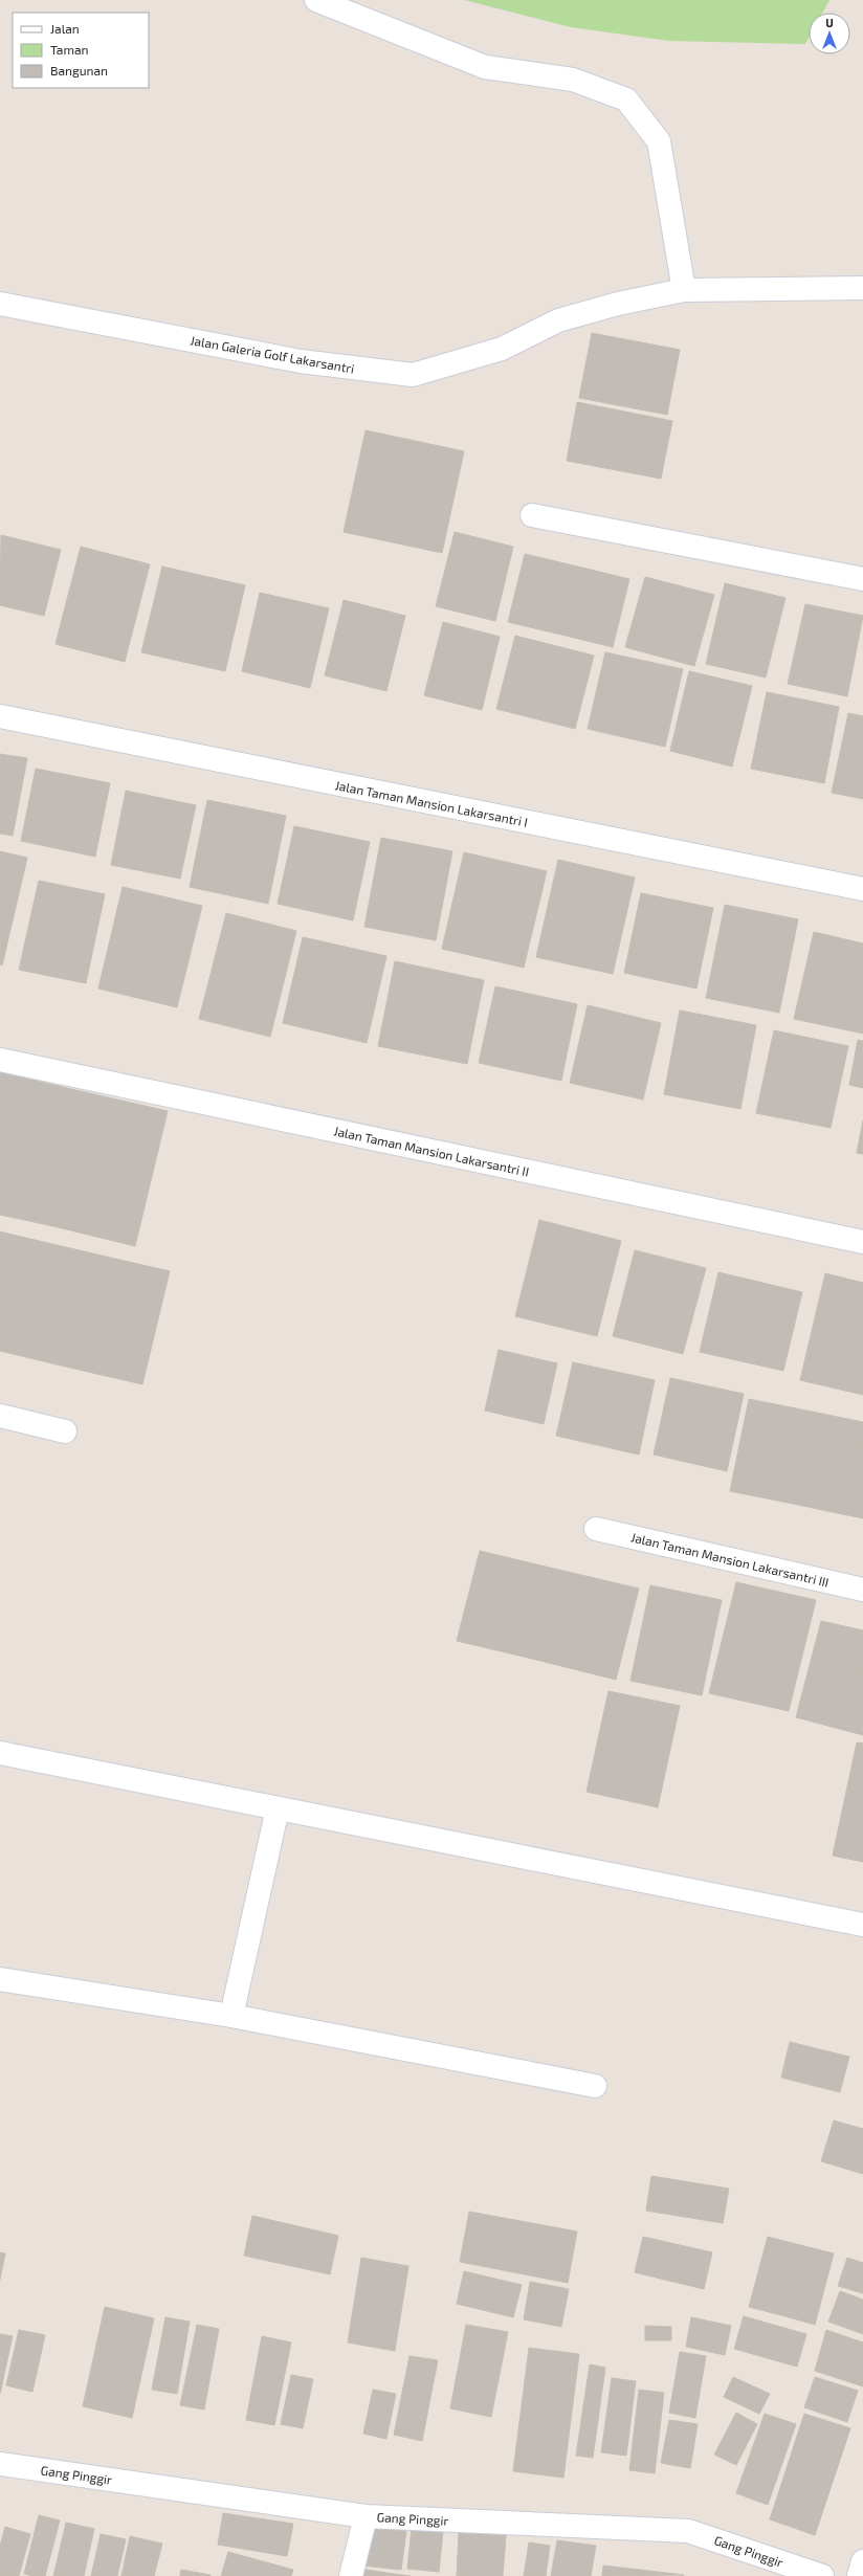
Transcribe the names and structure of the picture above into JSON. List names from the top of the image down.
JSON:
{
  "streets": {
    "street": [
      "Jalan Galeria Golf Lakarsantri",
      "Jalan Taman Mansion Lakarsantri I",
      "Jalan Taman Mansion Lakarsantri II",
      "Jalan Taman Mansion Lakarsantri III",
      "Gang Pinggir"
    ]
  },
  "legend": ["Jalan", "Taman", "Bangunan"],
  "north": "top"
}
